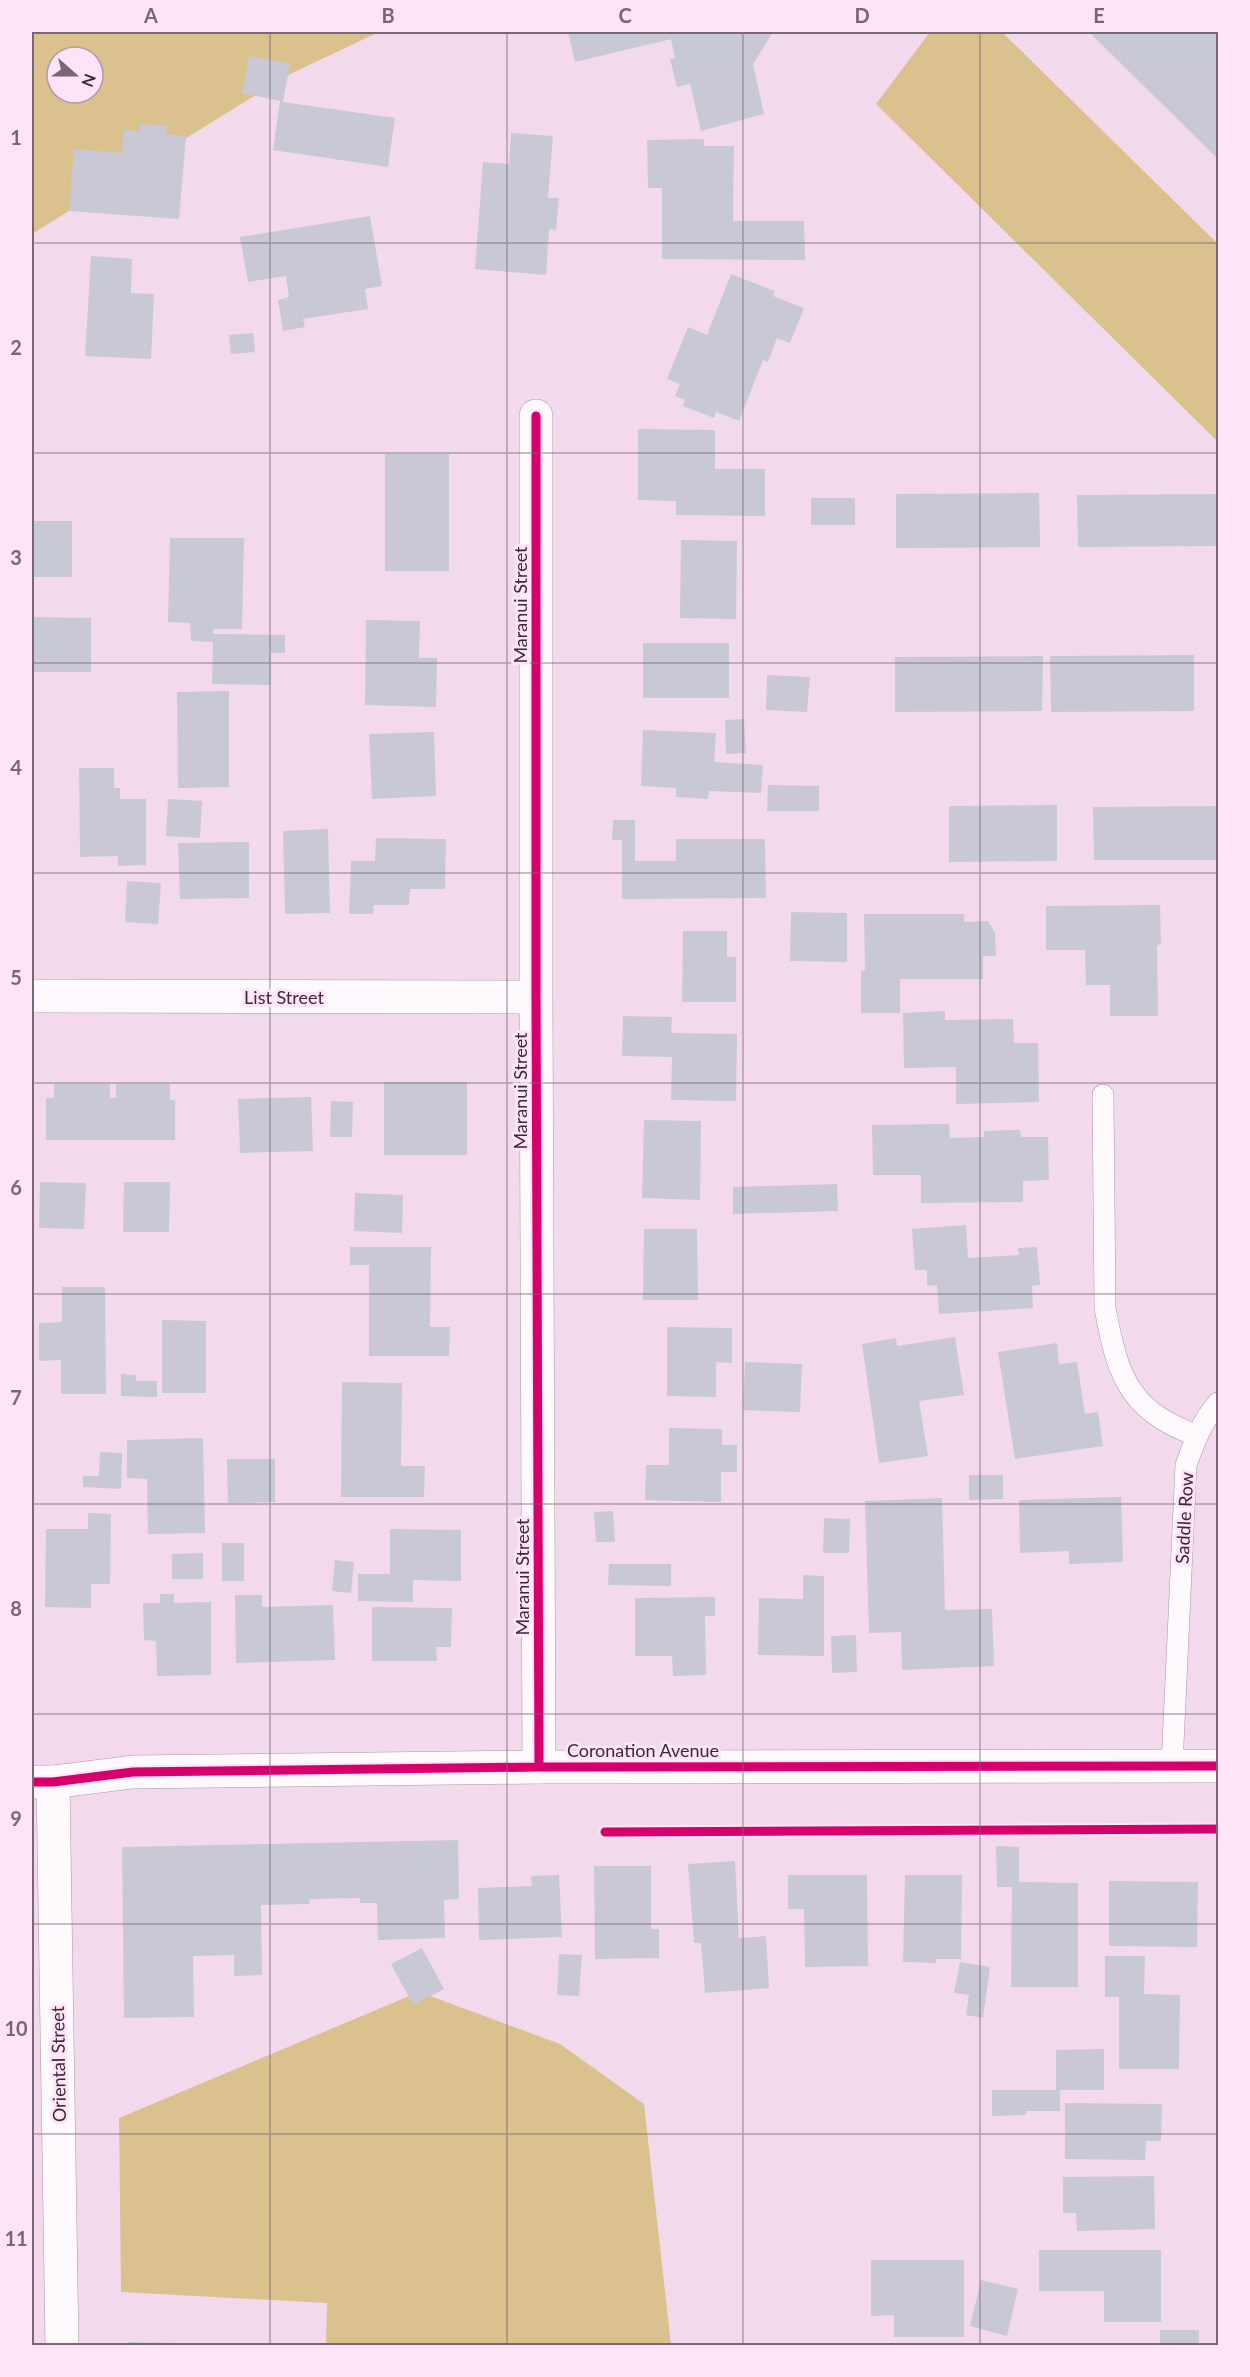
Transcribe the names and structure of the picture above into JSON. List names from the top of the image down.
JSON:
{
  "streets": {
    "main road": [
      "Maranui Street",
      "List Street",
      "Coronation Avenue",
      "Oriental Street"
    ],
    "lane": ["Saddle Row"]
  },
  "crossings": [
    ["Maranui Street", "List Street"],
    ["Maranui Street", "Coronation Avenue"],
    ["Saddle Row", "Coronation Avenue"],
    ["Coronation Avenue", "Oriental Street"]
  ],
  "north": "right",
  "grid": {
    "columns": [
      "A",
      "B",
      "C",
      "D",
      "E"
    ],
    "rows": [
      "1",
      "2",
      "3",
      "4",
      "5",
      "6",
      "7",
      "8",
      "9",
      "10",
      "11"
    ]
  }
}
